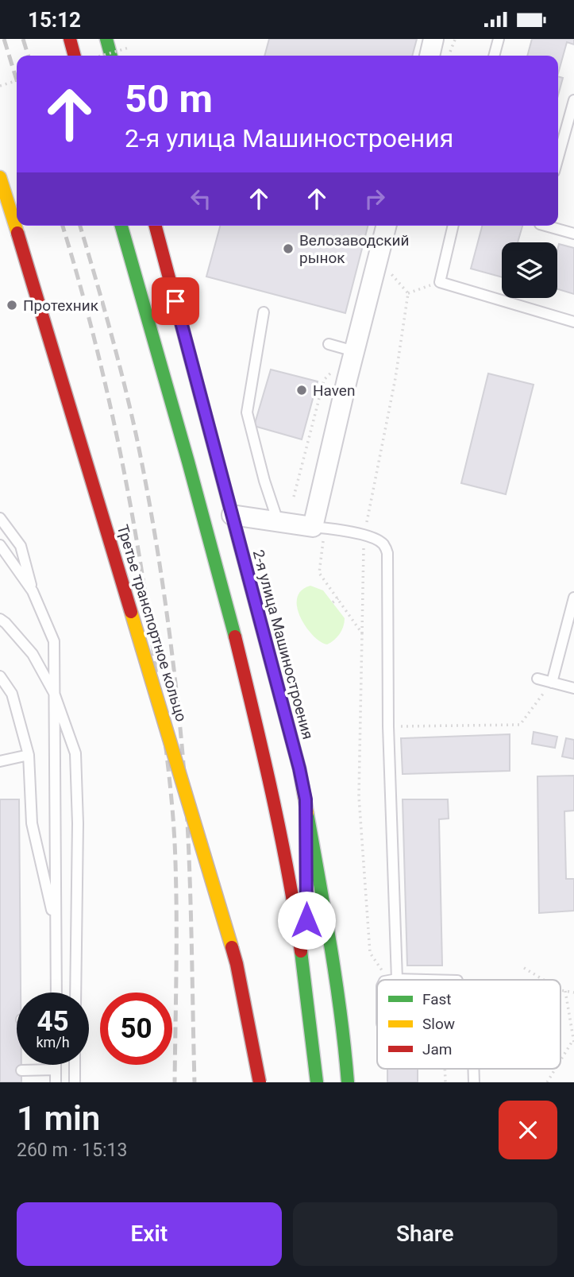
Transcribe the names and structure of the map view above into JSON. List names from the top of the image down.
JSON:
{
  "streets": {
    "main road": ["Третье транспортное кольцо", "2-я улица Машиностроения"]
  },
  "places": ["Велозаводский рынок", "Протехник", "Haven"],
  "legend": ["Fast", "Slow", "Jam"],
  "page": {
    "status": "15:12",
    "turn": ["50 m", "2-я улица Машиностроения"],
    "speed": "45 km/h",
    "limit": "50",
    "heading": ["1 min", "260 m · 15:13"],
    "buttons": ["Exit", "Share"]
  }
}
